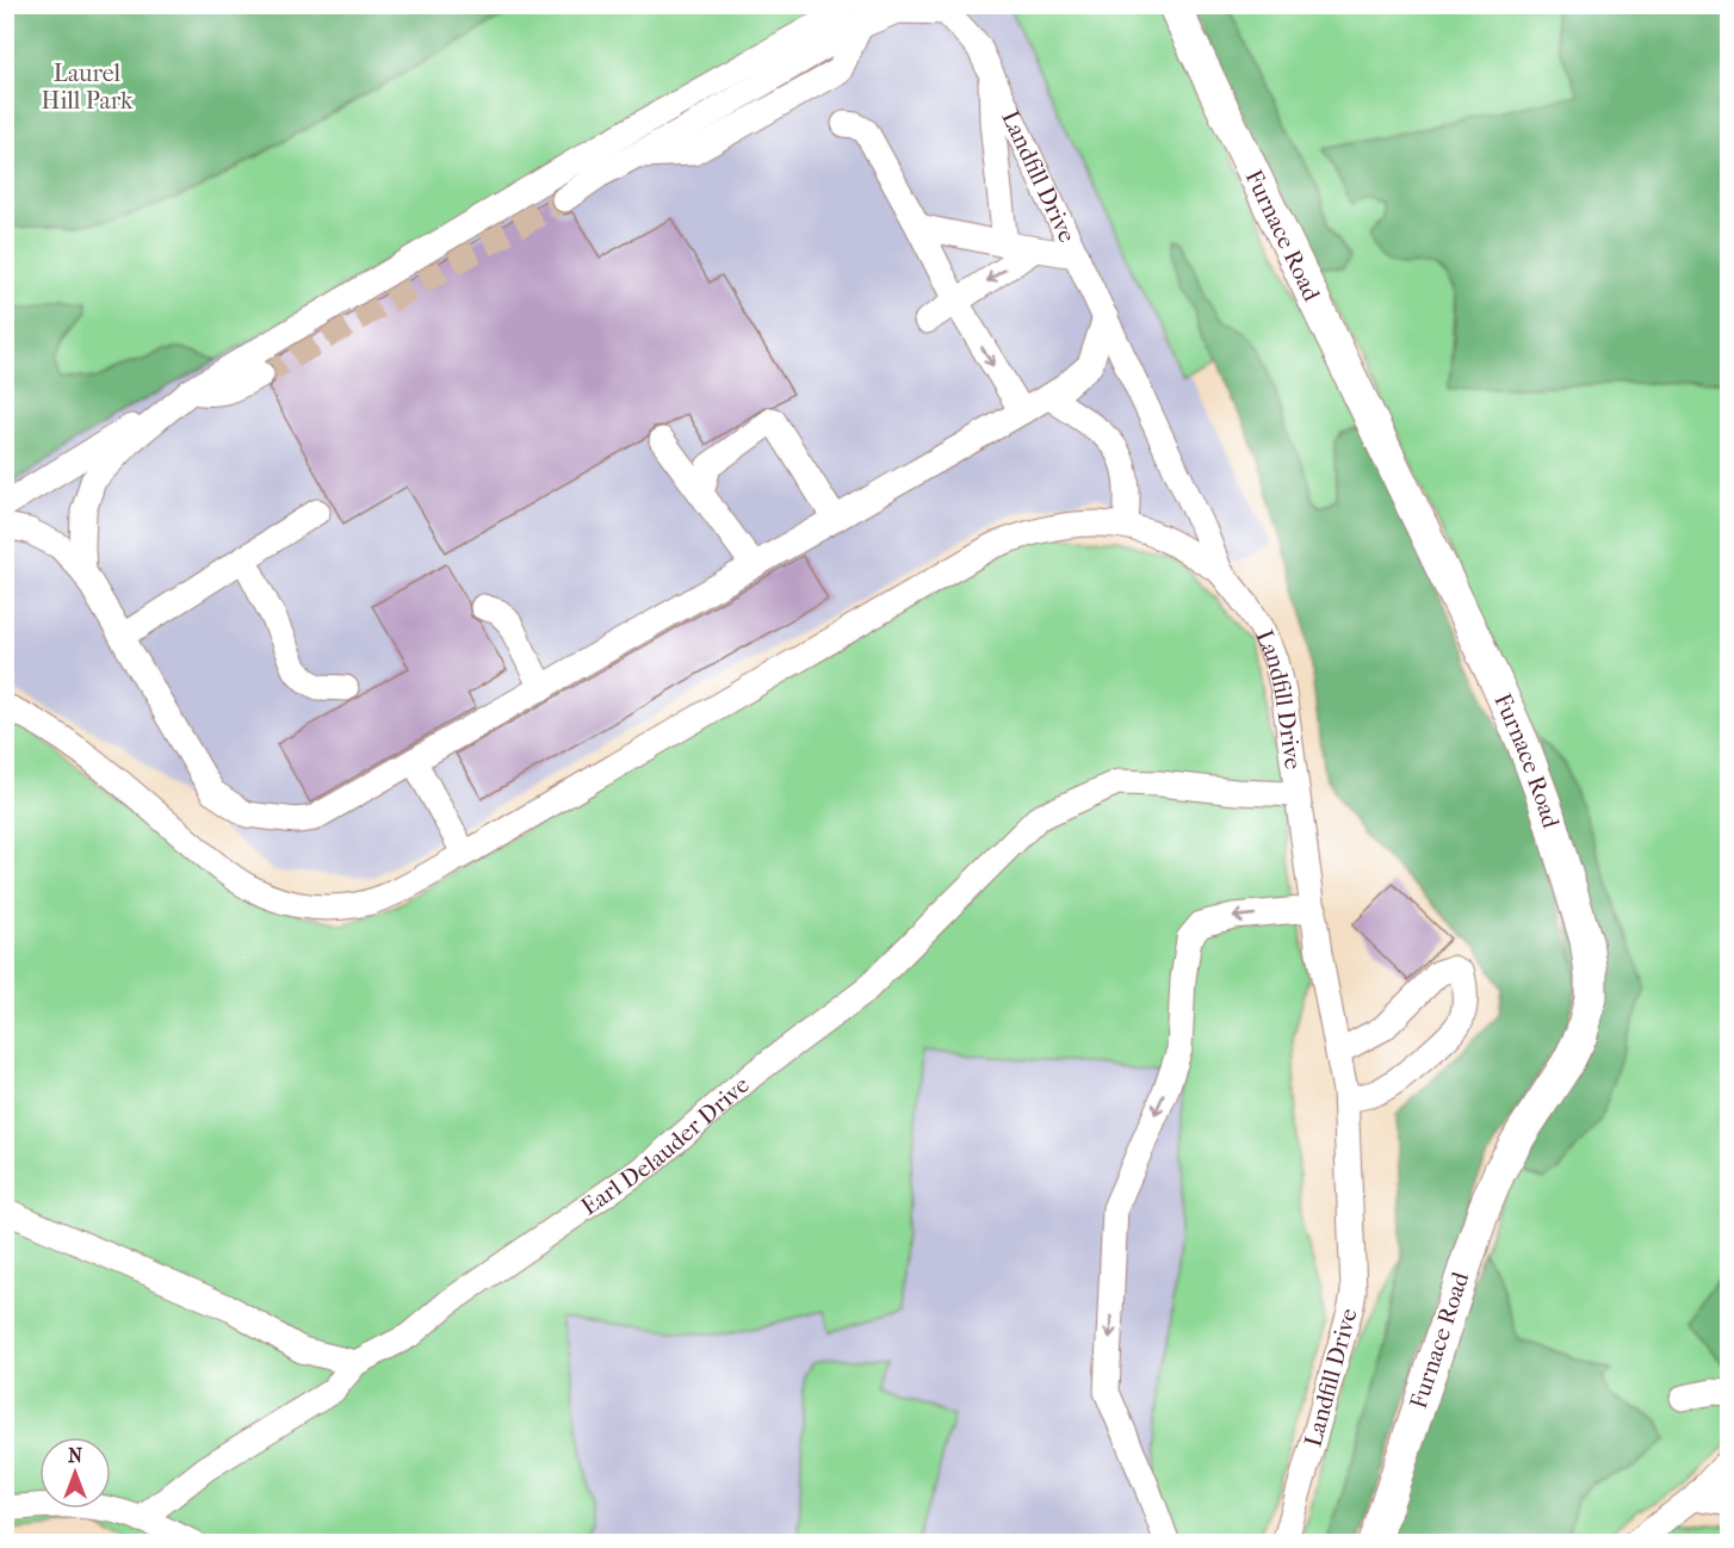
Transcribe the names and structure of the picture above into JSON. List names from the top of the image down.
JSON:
{
  "streets": {
    "main road": ["Furnace Road"],
    "street": ["Landfill Drive", "Earl Delauder Drive"]
  },
  "crossings": [
    ["Landfill Drive", "Earl Delauder Drive"]
  ],
  "parks": ["Laurel Hill Park"],
  "north": "top"
}
